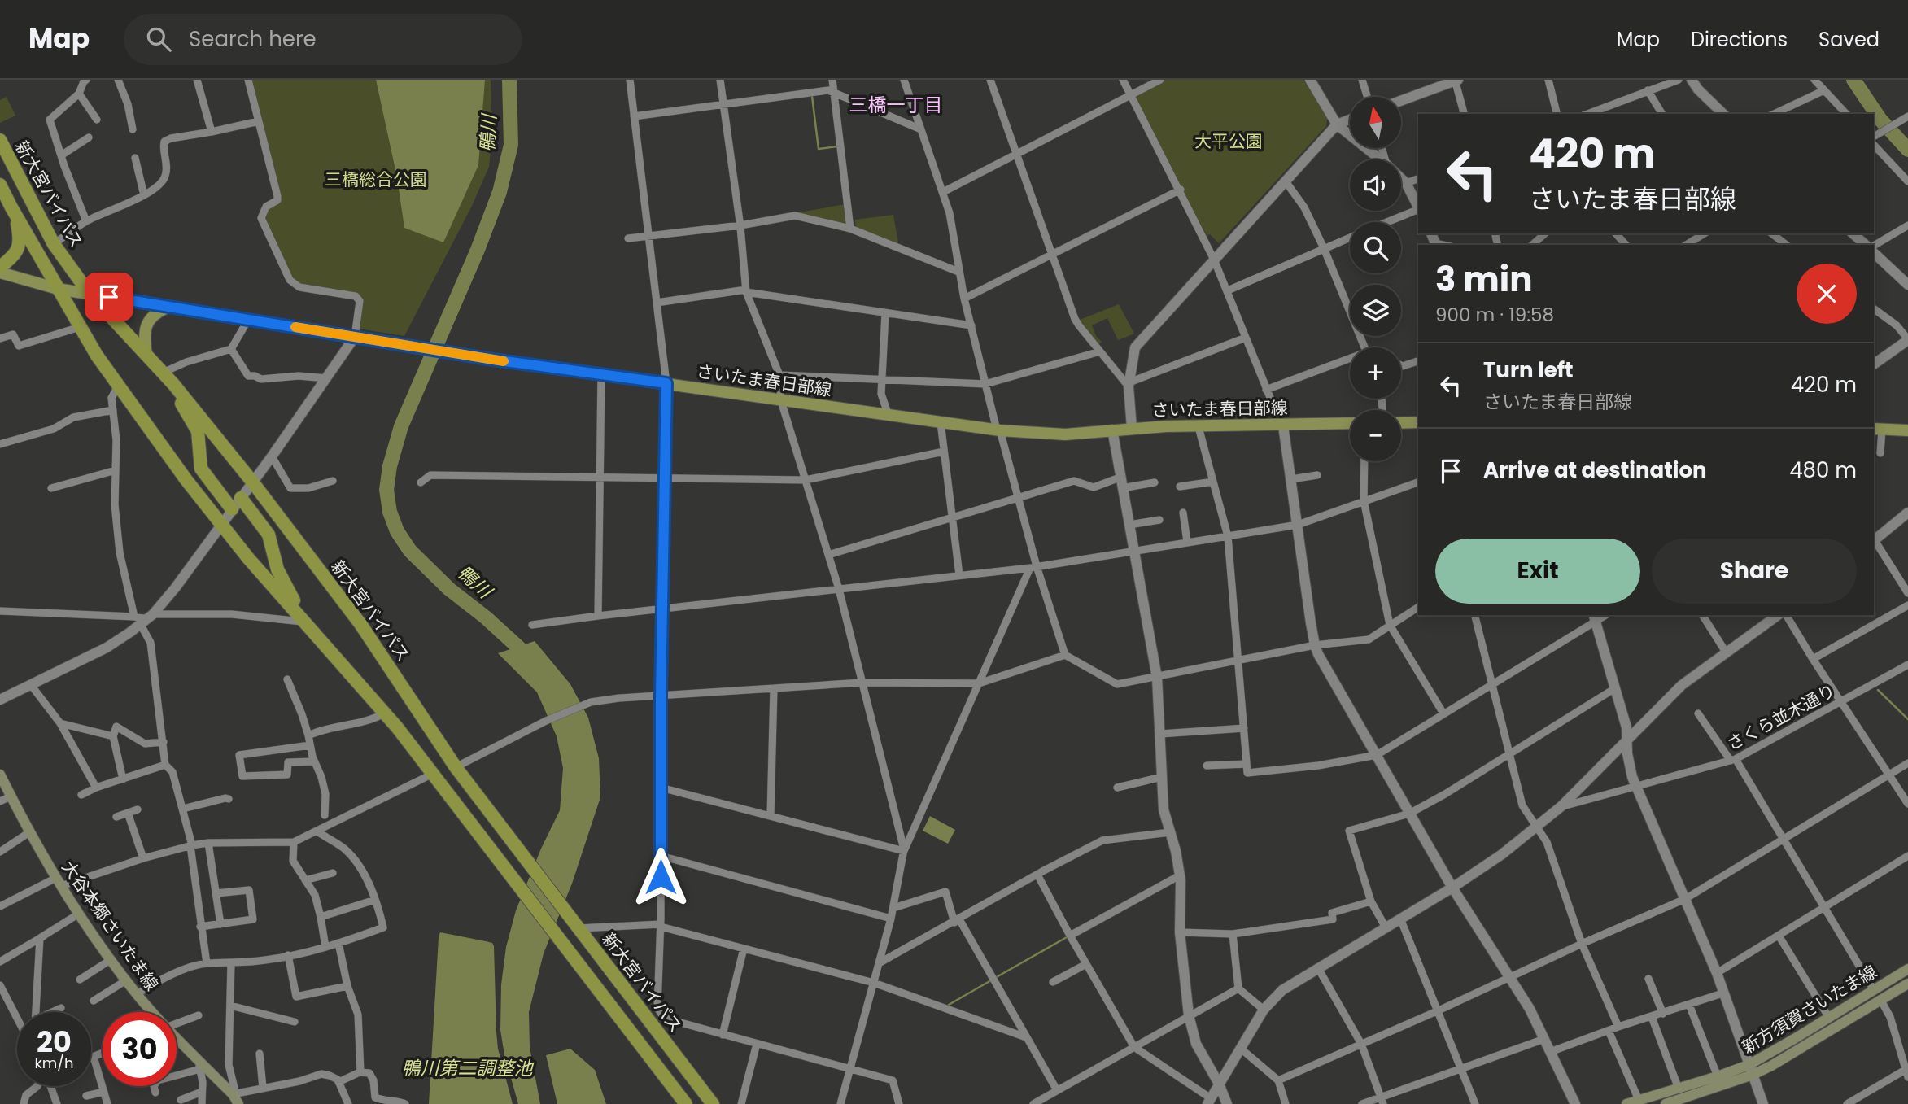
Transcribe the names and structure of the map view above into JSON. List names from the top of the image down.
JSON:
{
  "streets": {
    "highway": ["新大宮バイパス"],
    "main road": ["さいたま春日部線", "大谷本郷さいたま線", "新方須賀さいたま線"],
    "street": ["さくら並木通り"]
  },
  "crossings": [
    ["新大宮バイパス", "さいたま春日部線"]
  ],
  "districts": ["三橋一丁目"],
  "water": ["鴨川", "鴨川第二調整池"],
  "parks": ["大平公園", "三橋総合公園"],
  "north": "top",
  "page": {
    "header": "Map",
    "search": "Search here",
    "nav": ["Map", "Directions", "Saved"],
    "map_buttons": ["+", "−"],
    "turn": ["420 m", "さいたま春日部線"],
    "heading": ["3 min", "900 m · 19:58"],
    "list": [
      {
        "name": "Turn left",
        "note": "さいたま春日部線",
        "value": "420 m"
      },
      {
        "name": "Arrive at destination",
        "value": "480 m"
      }
    ],
    "buttons": ["Exit", "Share"],
    "speed": "20 km/h",
    "limit": "30"
  }
}
